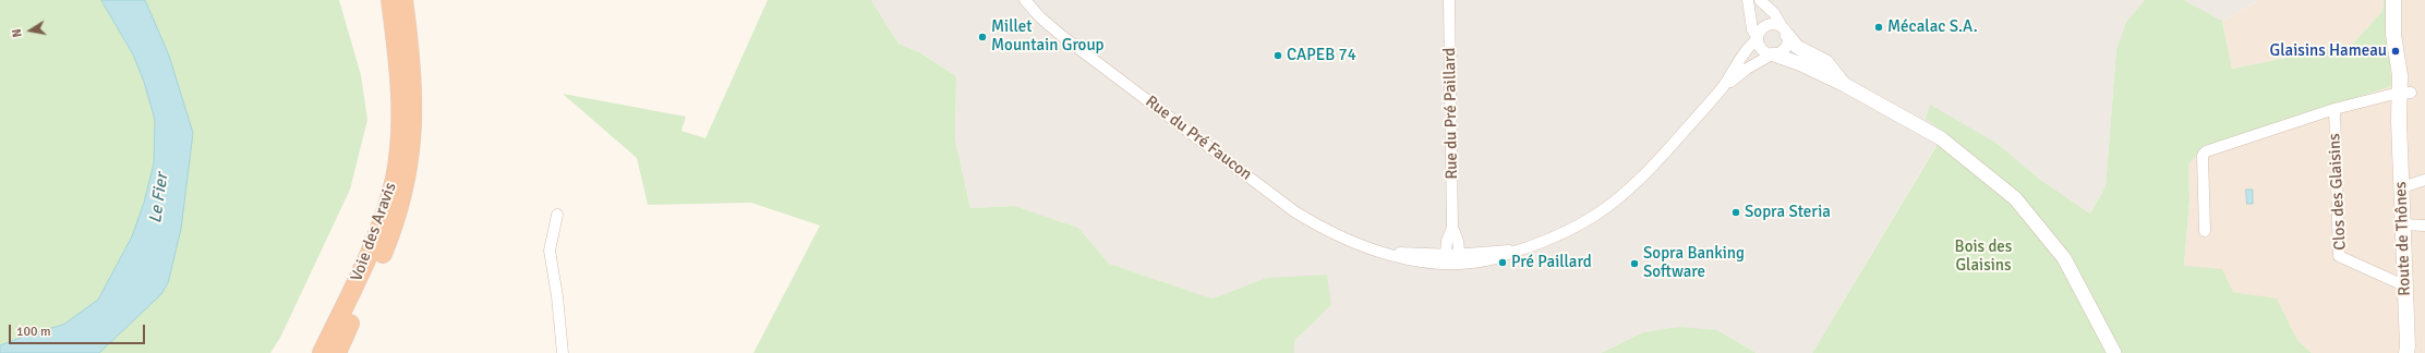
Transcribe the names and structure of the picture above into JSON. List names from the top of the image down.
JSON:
{
  "streets": {
    "highway": ["Voie des Aravis"],
    "main road": ["Route de Thônes"],
    "street": ["Rue du Pré Paillard", "Rue du Pré Faucon", "Clos des Glaisins"]
  },
  "crossings": [
    ["Rue du Pré Paillard", "Rue du Pré Faucon"],
    ["Clos des Glaisins", "Route de Thônes"]
  ],
  "water": ["Le Fier"],
  "parks": ["Bois des Glaisins"],
  "places": [
    "Mécalac S.A.",
    "Millet Mountain Group",
    "Glaisins Hameau",
    "CAPEB 74",
    "Sopra Steria",
    "Pré Paillard",
    "Sopra Banking Software"
  ],
  "scale_bar": "100 m",
  "north": "left"
}
